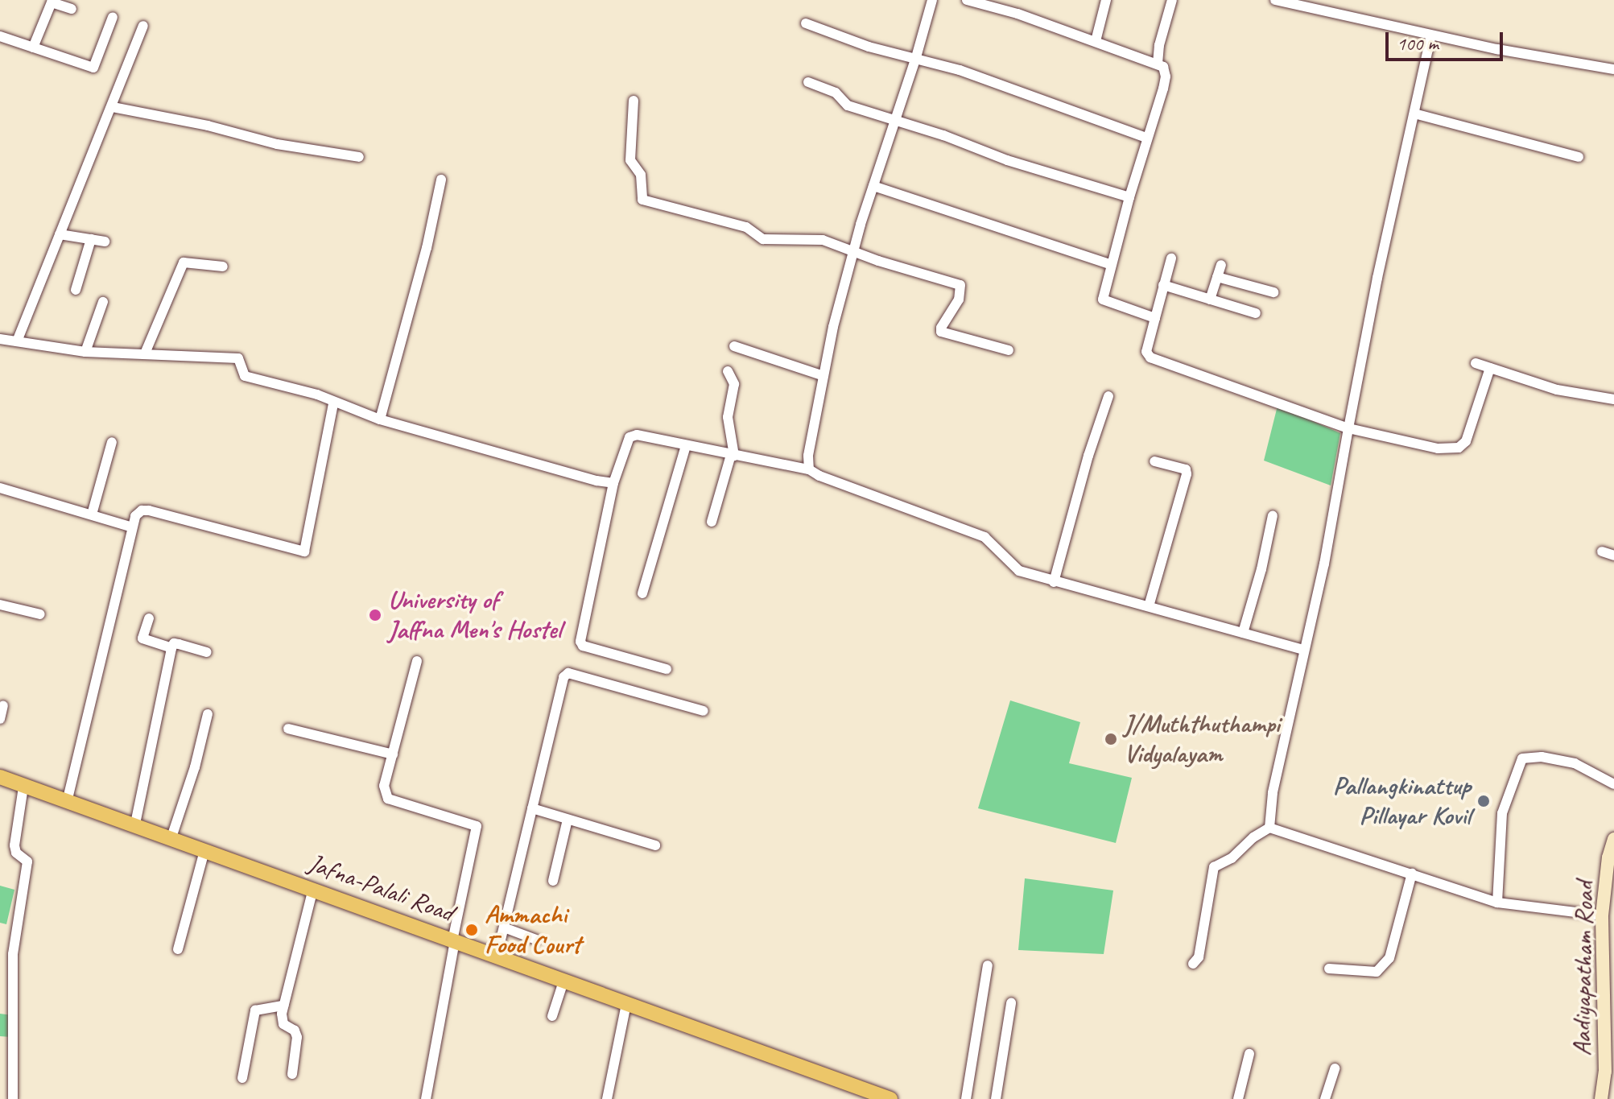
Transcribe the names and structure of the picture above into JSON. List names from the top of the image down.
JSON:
{
  "streets": {
    "main road": ["Jafna-Palali Road"],
    "street": ["Aadiyapatham Road"]
  },
  "places": [
    "University of Jaffna Men's Hostel",
    "J/Muththuthampi Vidyalayam",
    "Pallangkinattup Pillayar Kovil",
    "Ammachi Food Court"
  ],
  "scale_bar": "100 m"
}
